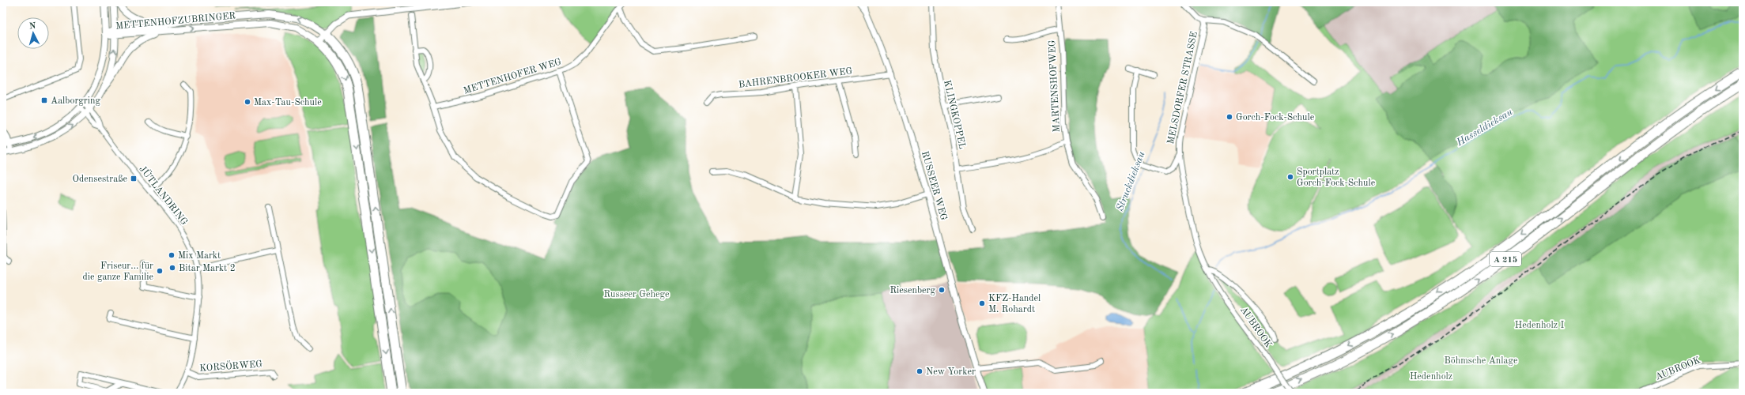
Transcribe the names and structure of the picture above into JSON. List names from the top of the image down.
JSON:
{
  "streets": {
    "highway": ["A 215"],
    "main road": ["METTENHOFZUBRINGER"],
    "street": [
      "METTENHOFER WEG",
      "BAHRENBROOKER WEG",
      "MARTENSHOFWEG",
      "MELSDORFER STRASSE",
      "KLINGKOPPEL",
      "RUSSEER WEG",
      "JÜTLANDRING",
      "AUBROOK",
      "KORSÖRWEG"
    ]
  },
  "crossings": [
    ["BAHRENBROOKER WEG", "RUSSEER WEG"],
    ["MELSDORFER STRASSE", "AUBROOK"],
    ["JÜTLANDRING", "KORSÖRWEG"]
  ],
  "water": ["Hasseldieksau", "Struckdieksau"],
  "parks": [
    "Russeer Gehege",
    "Hedenholz I",
    "Böhmsche Anlage",
    "Hedenholz"
  ],
  "places": {
    "transit": ["Aalborgring", "Odensestraße"],
    "other": [
      "Max-Tau-Schule",
      "Gorch-Fock-Schule",
      "Sportplatz Gorch-Fock-Schule",
      "Mix Markt",
      "Bitar Markt 2",
      "Friseur... für die ganze Familie",
      "Riesenberg",
      "KFZ-Handel M. Rohardt",
      "New Yorker"
    ]
  },
  "north": "top"
}
